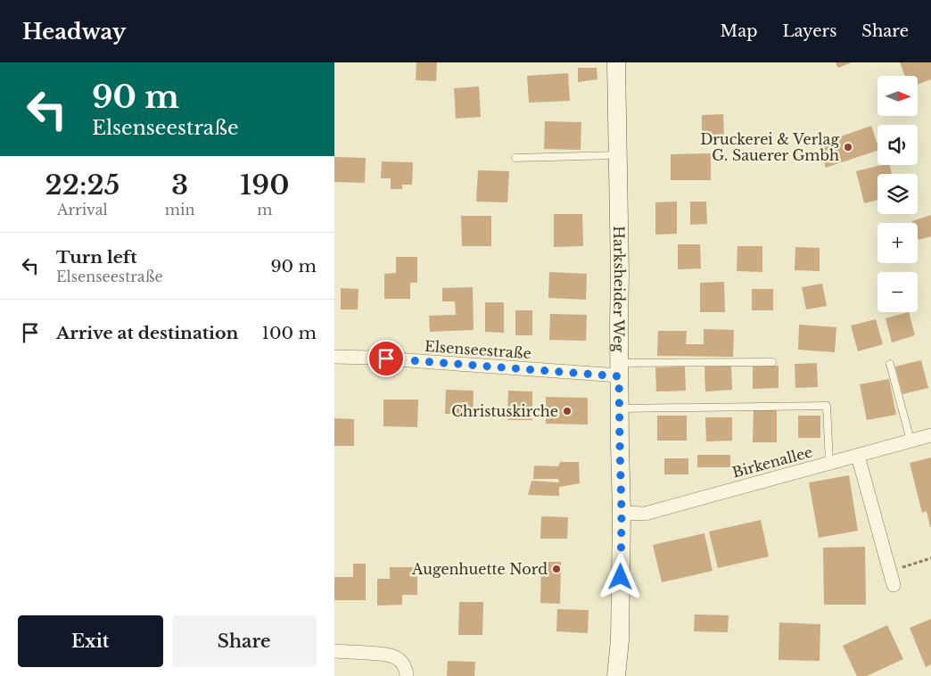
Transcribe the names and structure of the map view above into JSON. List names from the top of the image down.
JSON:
{
  "streets": {
    "main road": ["Harksheider Weg"],
    "street": ["Elsenseestraße", "Birkenallee"]
  },
  "crossings": [
    ["Harksheider Weg", "Elsenseestraße"],
    ["Harksheider Weg", "Birkenallee"]
  ],
  "places": ["Druckerei & Verlag G. Sauerer Gmbh", "Christuskirche", "Augenhuette Nord"],
  "north": "right",
  "page": {
    "header": "Headway",
    "nav": ["Map", "Layers", "Share"],
    "turn": ["90 m", "Elsenseestraße"],
    "map_buttons": ["+", "−"],
    "eta": [
      "22:25",
      "Arrival",
      "3",
      "min",
      "190",
      "m"
    ],
    "list": [
      {
        "name": "Turn left",
        "note": "Elsenseestraße",
        "value": "90 m"
      },
      {
        "name": "Arrive at destination",
        "value": "100 m"
      }
    ],
    "buttons": ["Exit", "Share"]
  }
}
